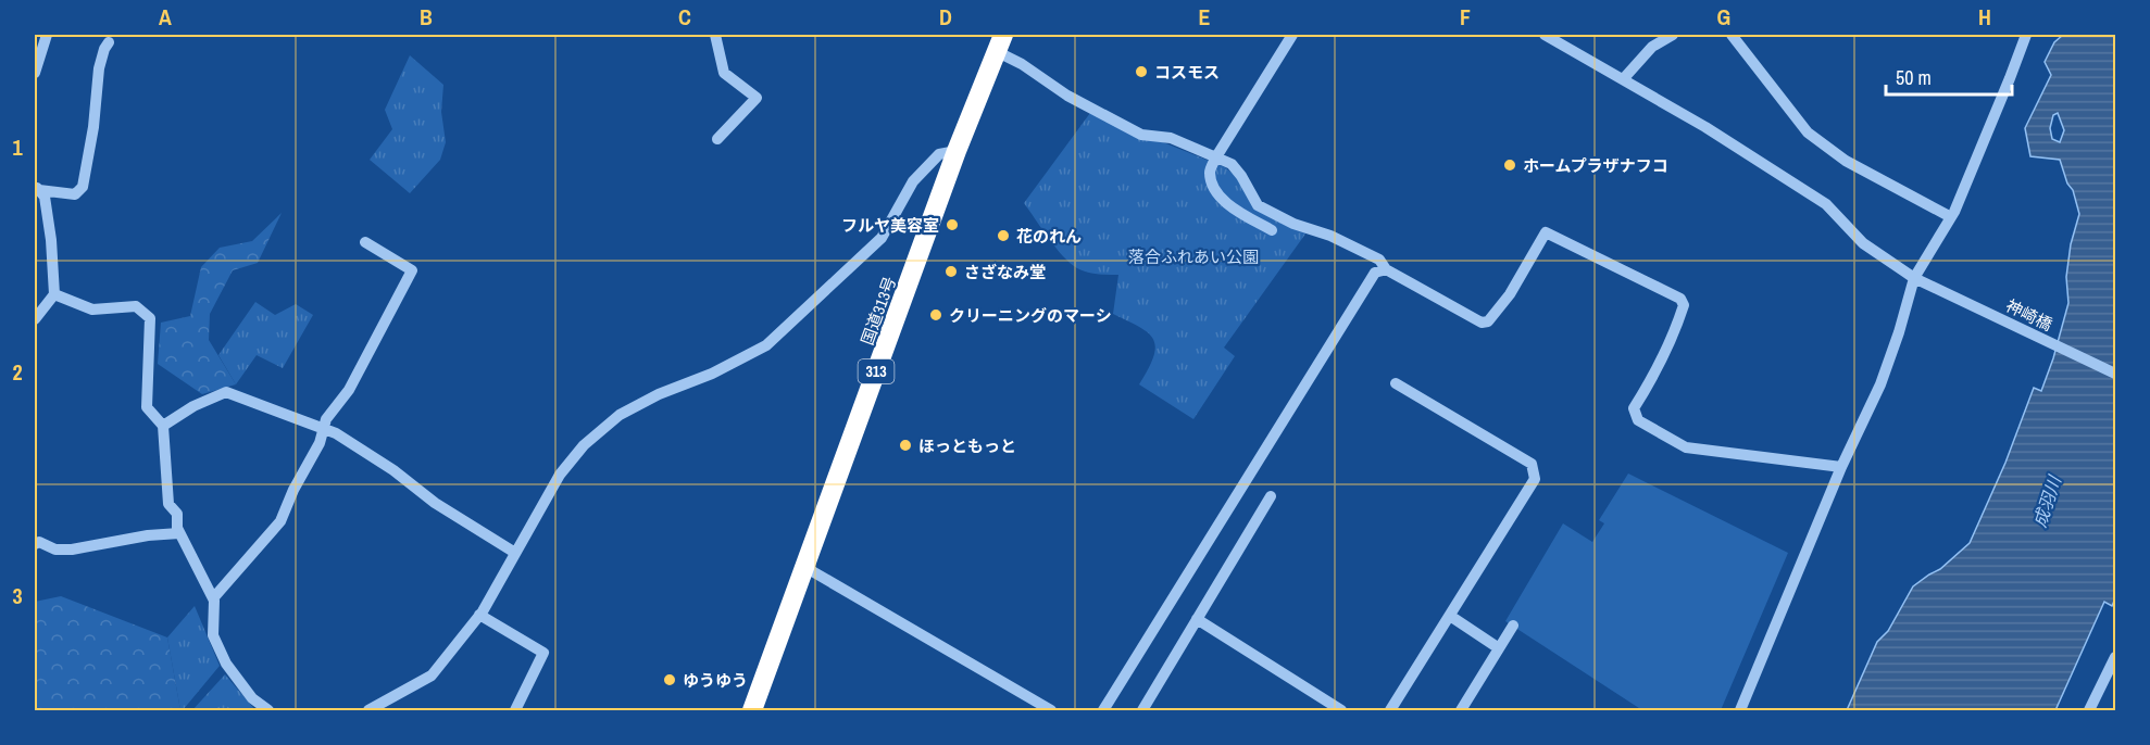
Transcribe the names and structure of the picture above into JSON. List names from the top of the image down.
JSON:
{
  "streets": {
    "highway": ["国道313号", "313"],
    "street": ["神崎橋"]
  },
  "water": ["成羽川"],
  "parks": ["落合ふれあい公園"],
  "places": [
    "コスモス",
    "ホームプラザナフコ",
    "フルヤ美容室",
    "花のれん",
    "さざなみ堂",
    "クリーニングのマーシ",
    "ほっともっと",
    "ゆうゆう"
  ],
  "scale_bar": "50 m",
  "grid": {
    "columns": [
      "A",
      "B",
      "C",
      "D",
      "E",
      "F",
      "G",
      "H"
    ],
    "rows": ["1", "2", "3"]
  }
}
